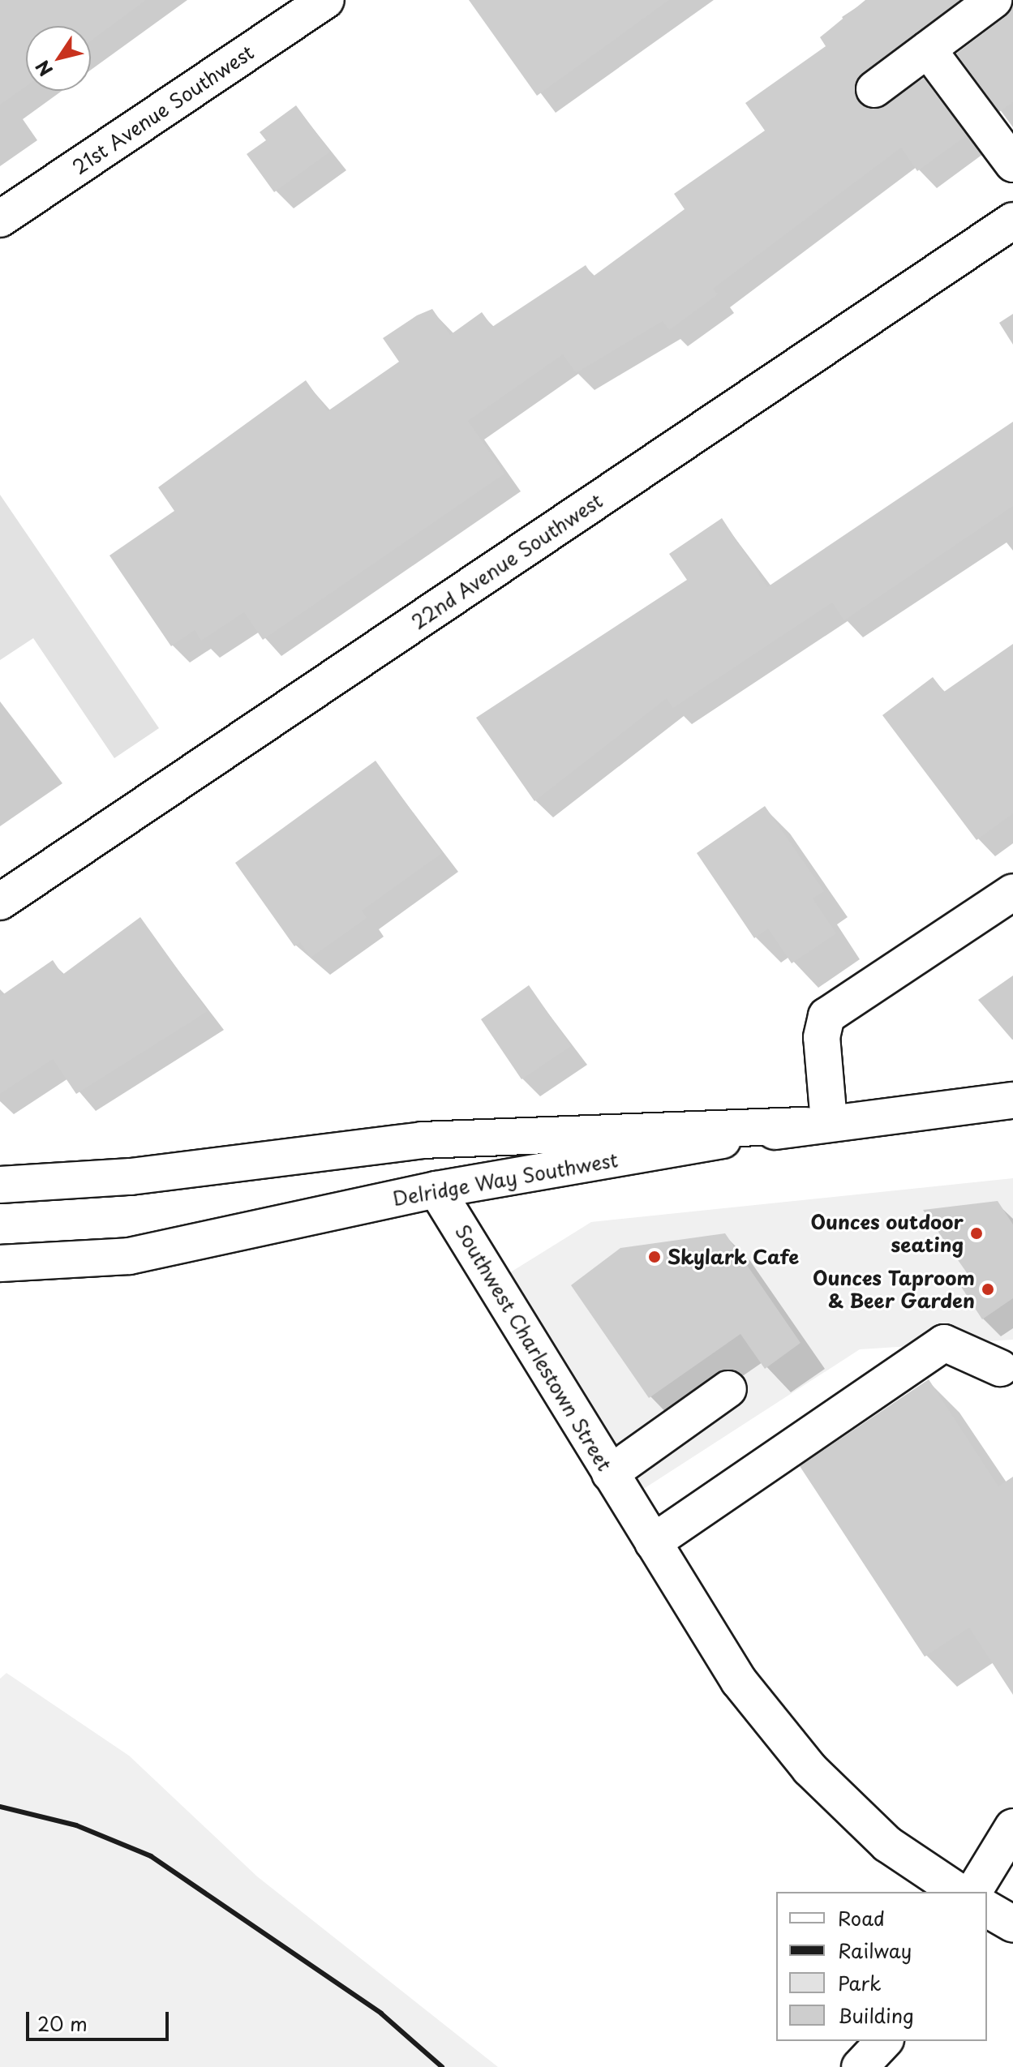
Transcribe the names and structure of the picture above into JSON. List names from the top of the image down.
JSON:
{
  "streets": {
    "main road": [
      "21st Avenue Southwest",
      "22nd Avenue Southwest",
      "Delridge Way Southwest",
      "Southwest Charlestown Street"
    ]
  },
  "crossings": [
    ["Delridge Way Southwest", "Southwest Charlestown Street"]
  ],
  "places": ["Ounces outdoor seating", "Skylark Cafe", "Ounces Taproom & Beer Garden"],
  "legend": [
    "Road",
    "Railway",
    "Park",
    "Building"
  ],
  "scale_bar": "20 m",
  "north": "bottom left"
}
